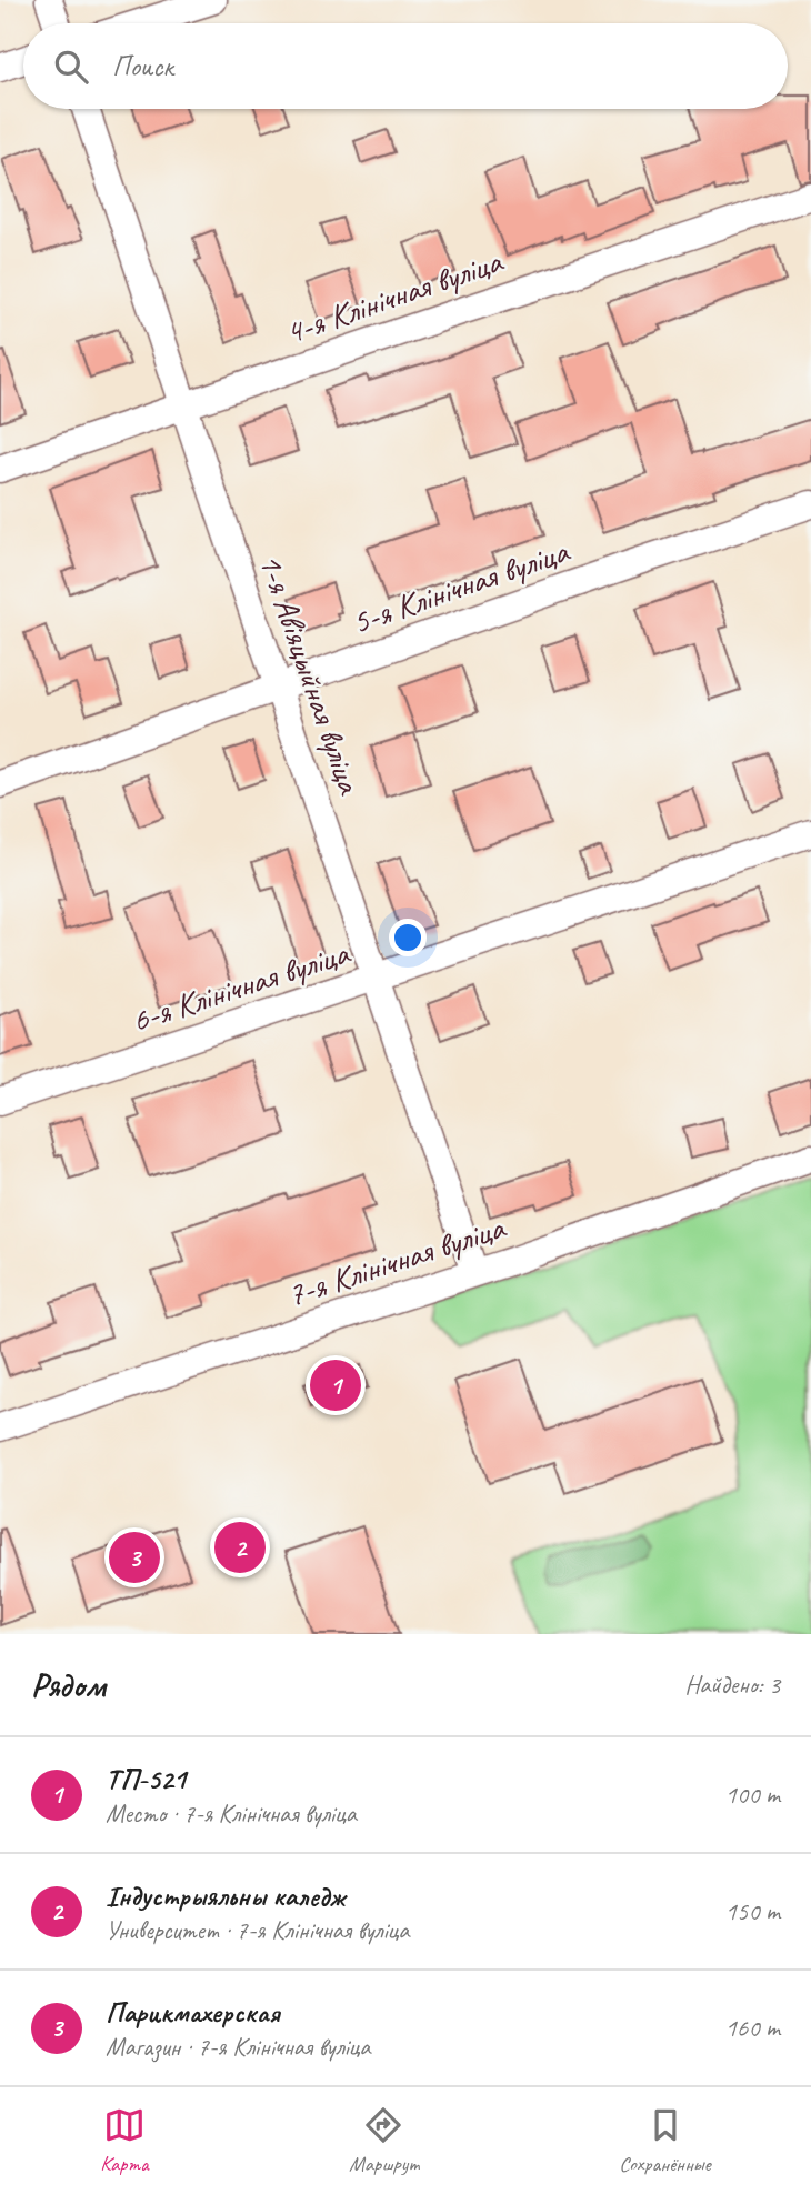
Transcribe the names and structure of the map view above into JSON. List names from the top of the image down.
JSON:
{
  "streets": {
    "street": [
      "4-я Клінічная вуліца",
      "5-я Клінічная вуліца",
      "1-я Авіяцыйная вуліца",
      "6-я Клінічная вуліца",
      "7-я Клінічная вуліца"
    ]
  },
  "crossings": [
    ["4-я Клінічная вуліца", "1-я Авіяцыйная вуліца"],
    ["5-я Клінічная вуліца", "1-я Авіяцыйная вуліца"],
    ["1-я Авіяцыйная вуліца", "6-я Клінічная вуліца"],
    ["1-я Авіяцыйная вуліца", "7-я Клінічная вуліца"]
  ],
  "page": {
    "search": "Поиск",
    "pins": ["1", "2", "3"],
    "heading": ["Рядом", "Найдено: 3"],
    "list": [
      {
        "mark": "1",
        "name": "ТП-521",
        "note": "Место · 7-я Клінічная вуліца",
        "value": "100 m"
      },
      {
        "mark": "2",
        "name": "Індустрыяльны каледж",
        "note": "Университет · 7-я Клінічная вуліца",
        "value": "150 m"
      },
      {
        "mark": "3",
        "name": "Парикмахерская",
        "note": "Магазин · 7-я Клінічная вуліца",
        "value": "160 m"
      }
    ],
    "nav": ["Карта", "Маршрут", "Сохранённые"]
  }
}
